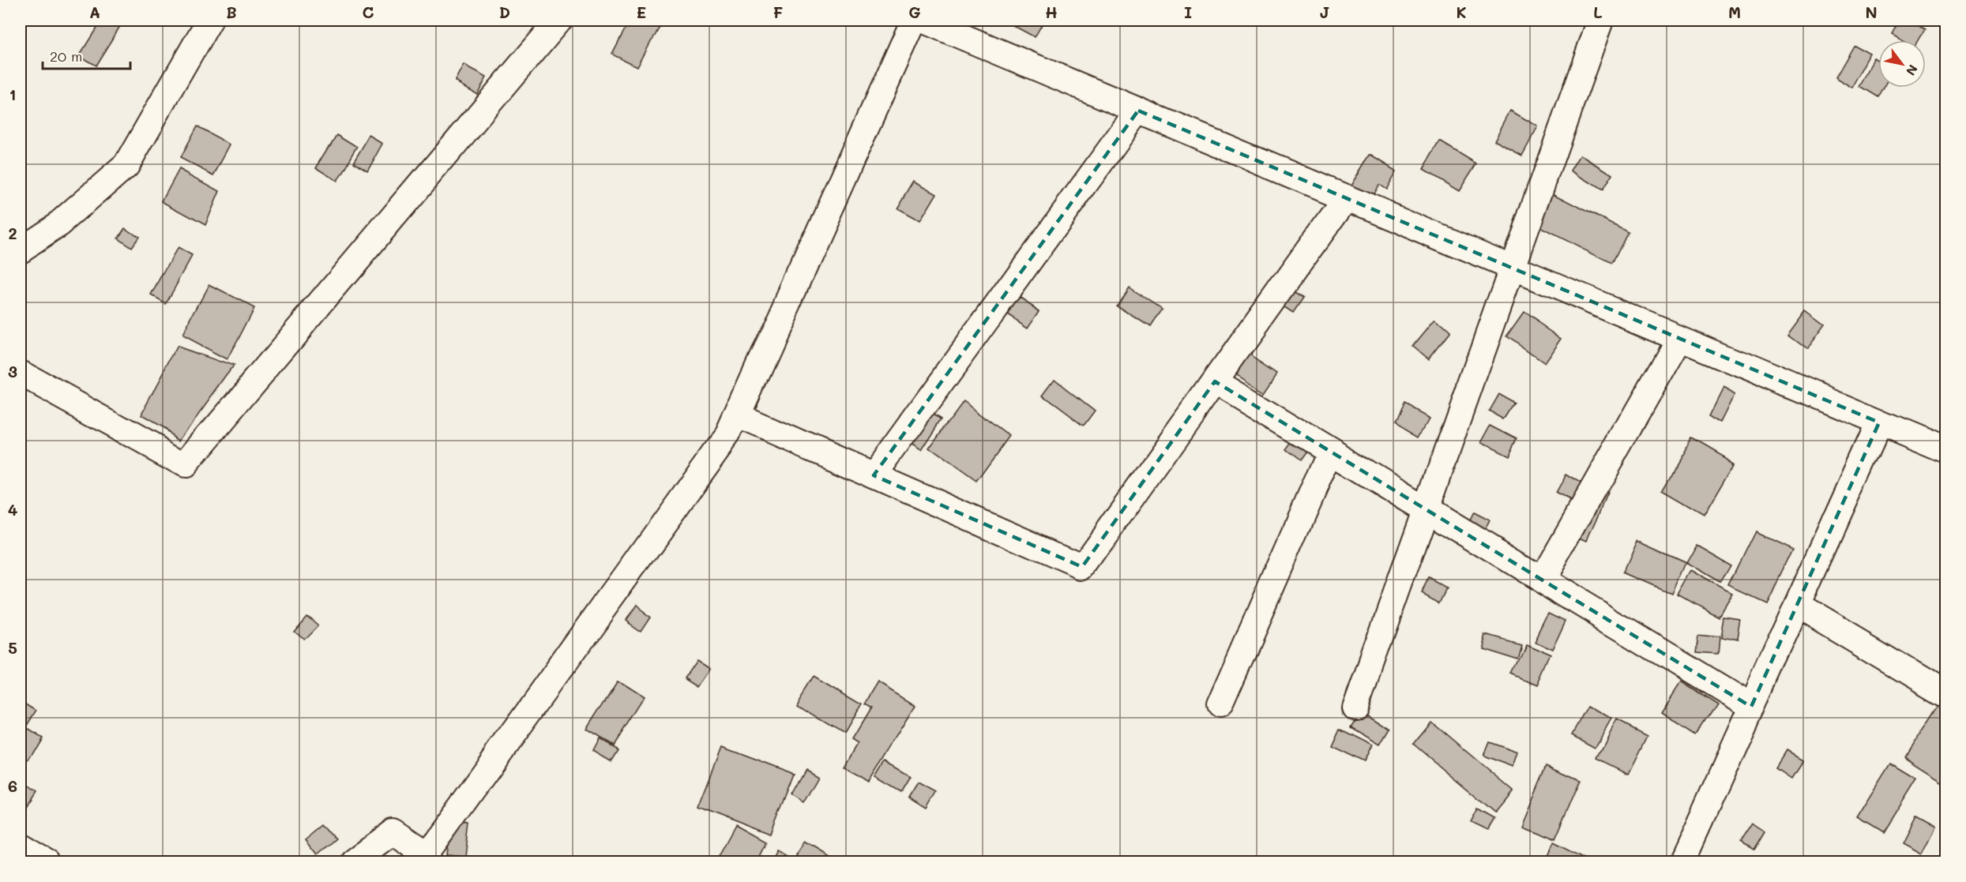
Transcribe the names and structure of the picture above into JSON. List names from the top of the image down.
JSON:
{
  "scale_bar": "20 m",
  "north": "bottom right",
  "grid": {
    "columns": [
      "A",
      "B",
      "C",
      "D",
      "E",
      "F",
      "G",
      "H",
      "I",
      "J",
      "K",
      "L",
      "M",
      "N"
    ],
    "rows": [
      "1",
      "2",
      "3",
      "4",
      "5",
      "6"
    ]
  }
}
